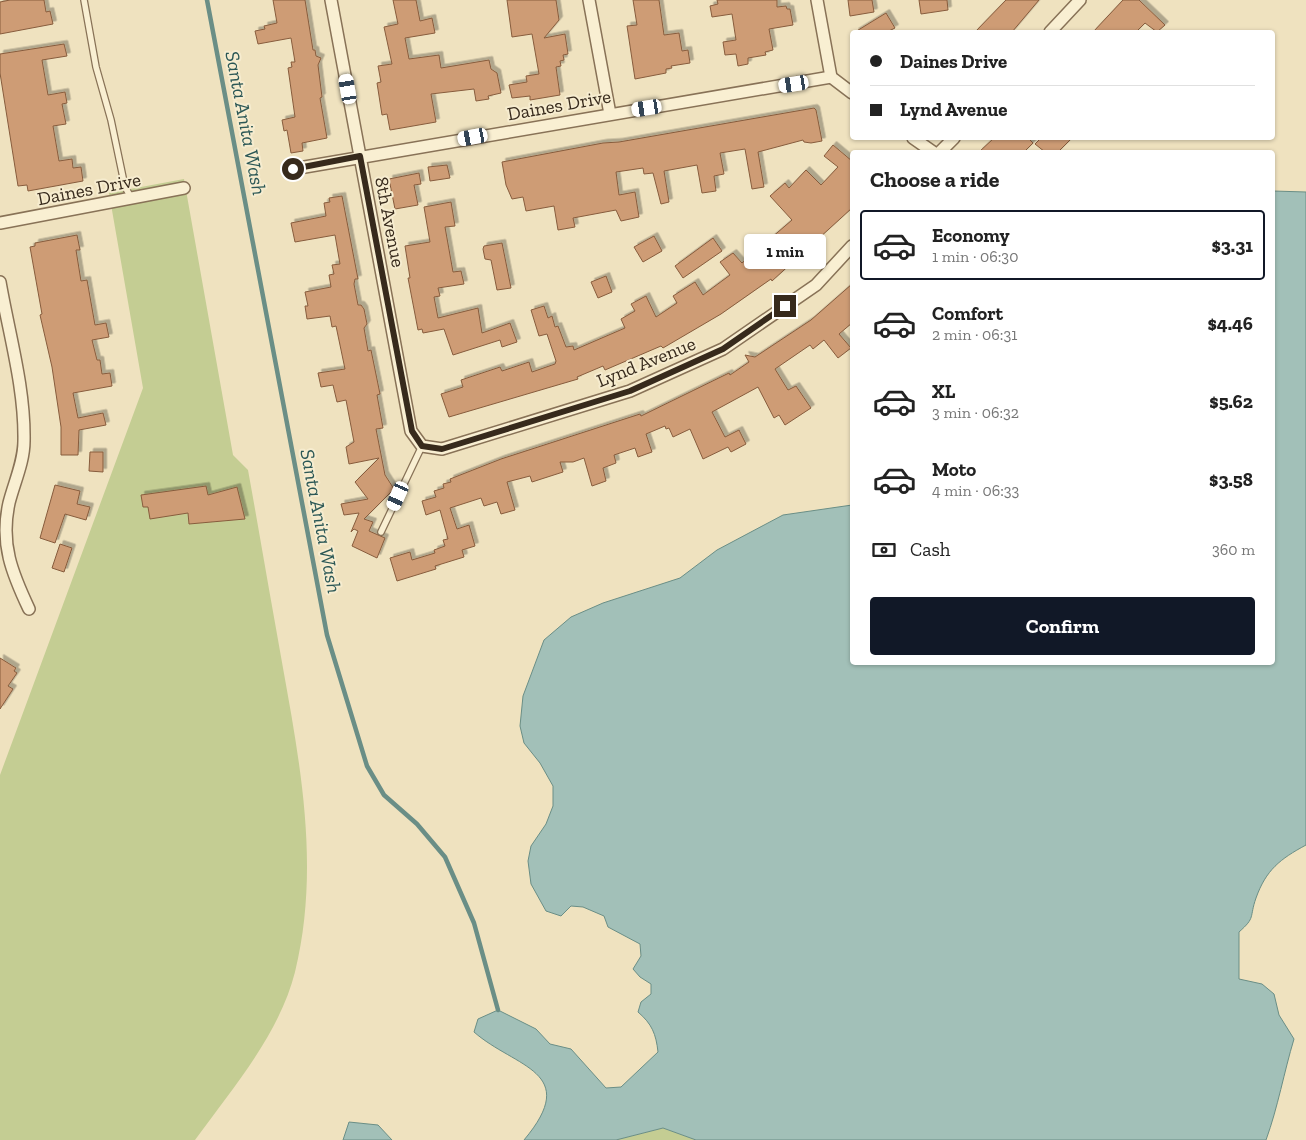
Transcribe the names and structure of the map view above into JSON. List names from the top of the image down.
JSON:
{
  "streets": {
    "street": ["Daines Drive", "8th Avenue", "Lynd Avenue"]
  },
  "crossings": [
    ["Daines Drive", "8th Avenue"],
    ["8th Avenue", "Lynd Avenue"]
  ],
  "water": ["Santa Anita Wash"],
  "page": {
    "banner": ["Daines Drive", "Lynd Avenue"],
    "heading": "Choose a ride",
    "list": [
      {
        "name": "Economy",
        "note": "1 min · 06:30",
        "value": "$3.31"
      },
      {
        "name": "Comfort",
        "note": "2 min · 06:31",
        "value": "$4.46"
      },
      {
        "name": "XL",
        "note": "3 min · 06:32",
        "value": "$5.62"
      },
      {
        "name": "Moto",
        "note": "4 min · 06:33",
        "value": "$3.58"
      }
    ],
    "bubble": "1 min",
    "pay": ["Cash", "360 m"],
    "buttons": "Confirm"
  }
}
